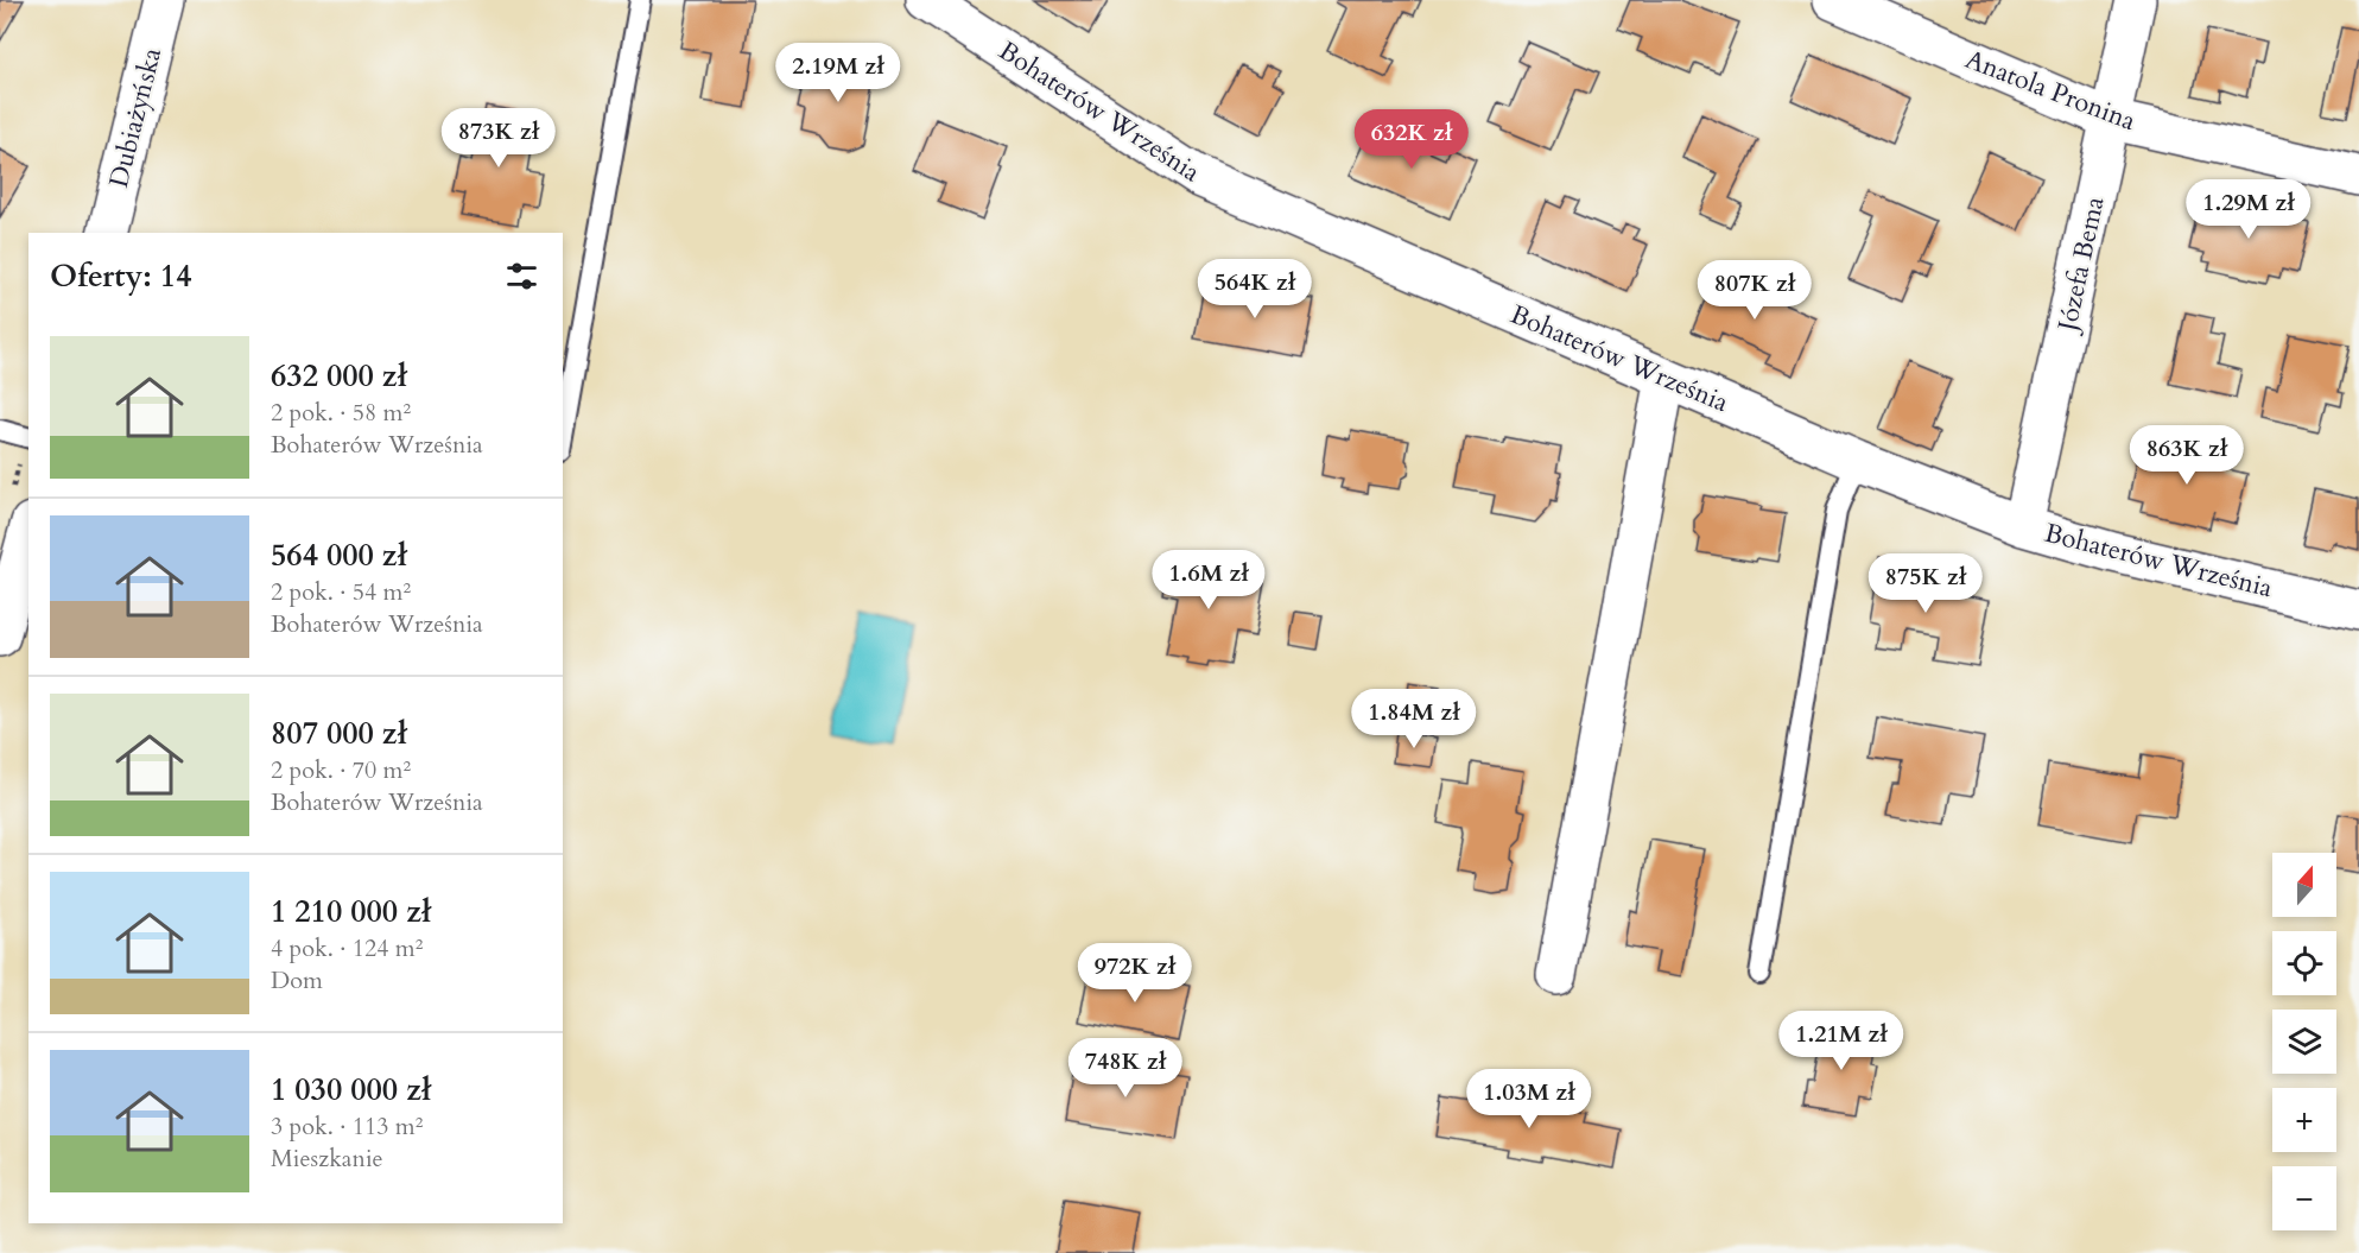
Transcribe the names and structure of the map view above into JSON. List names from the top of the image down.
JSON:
{
  "streets": {
    "street": [
      "Anatola Pronina",
      "Bohaterów Września",
      "Dubiażyńska",
      "Józefa Bema"
    ]
  },
  "crossings": [
    ["Anatola Pronina", "Józefa Bema"],
    ["Bohaterów Września", "Józefa Bema"]
  ],
  "north": "top",
  "page": {
    "price": [
      "2.19M zł",
      "873K zł",
      "632K zł",
      "1.29M zł",
      "564K zł",
      "807K zł",
      "863K zł",
      "1.6M zł",
      "875K zł",
      "1.84M zł",
      "972K zł",
      "1.21M zł",
      "748K zł",
      "1.03M zł"
    ],
    "heading": "Oferty: 14",
    "list": [
      {
        "name": "632 000 zł",
        "note": "2 pok. · 58 m² · Bohaterów Września"
      },
      {
        "name": "564 000 zł",
        "note": "2 pok. · 54 m² · Bohaterów Września"
      },
      {
        "name": "807 000 zł",
        "note": "2 pok. · 70 m² · Bohaterów Września"
      },
      {
        "name": "1 210 000 zł",
        "note": "4 pok. · 124 m² · Dom"
      },
      {
        "name": "1 030 000 zł",
        "note": "3 pok. · 113 m² · Mieszkanie"
      }
    ],
    "map_buttons": ["+", "−"]
  }
}
